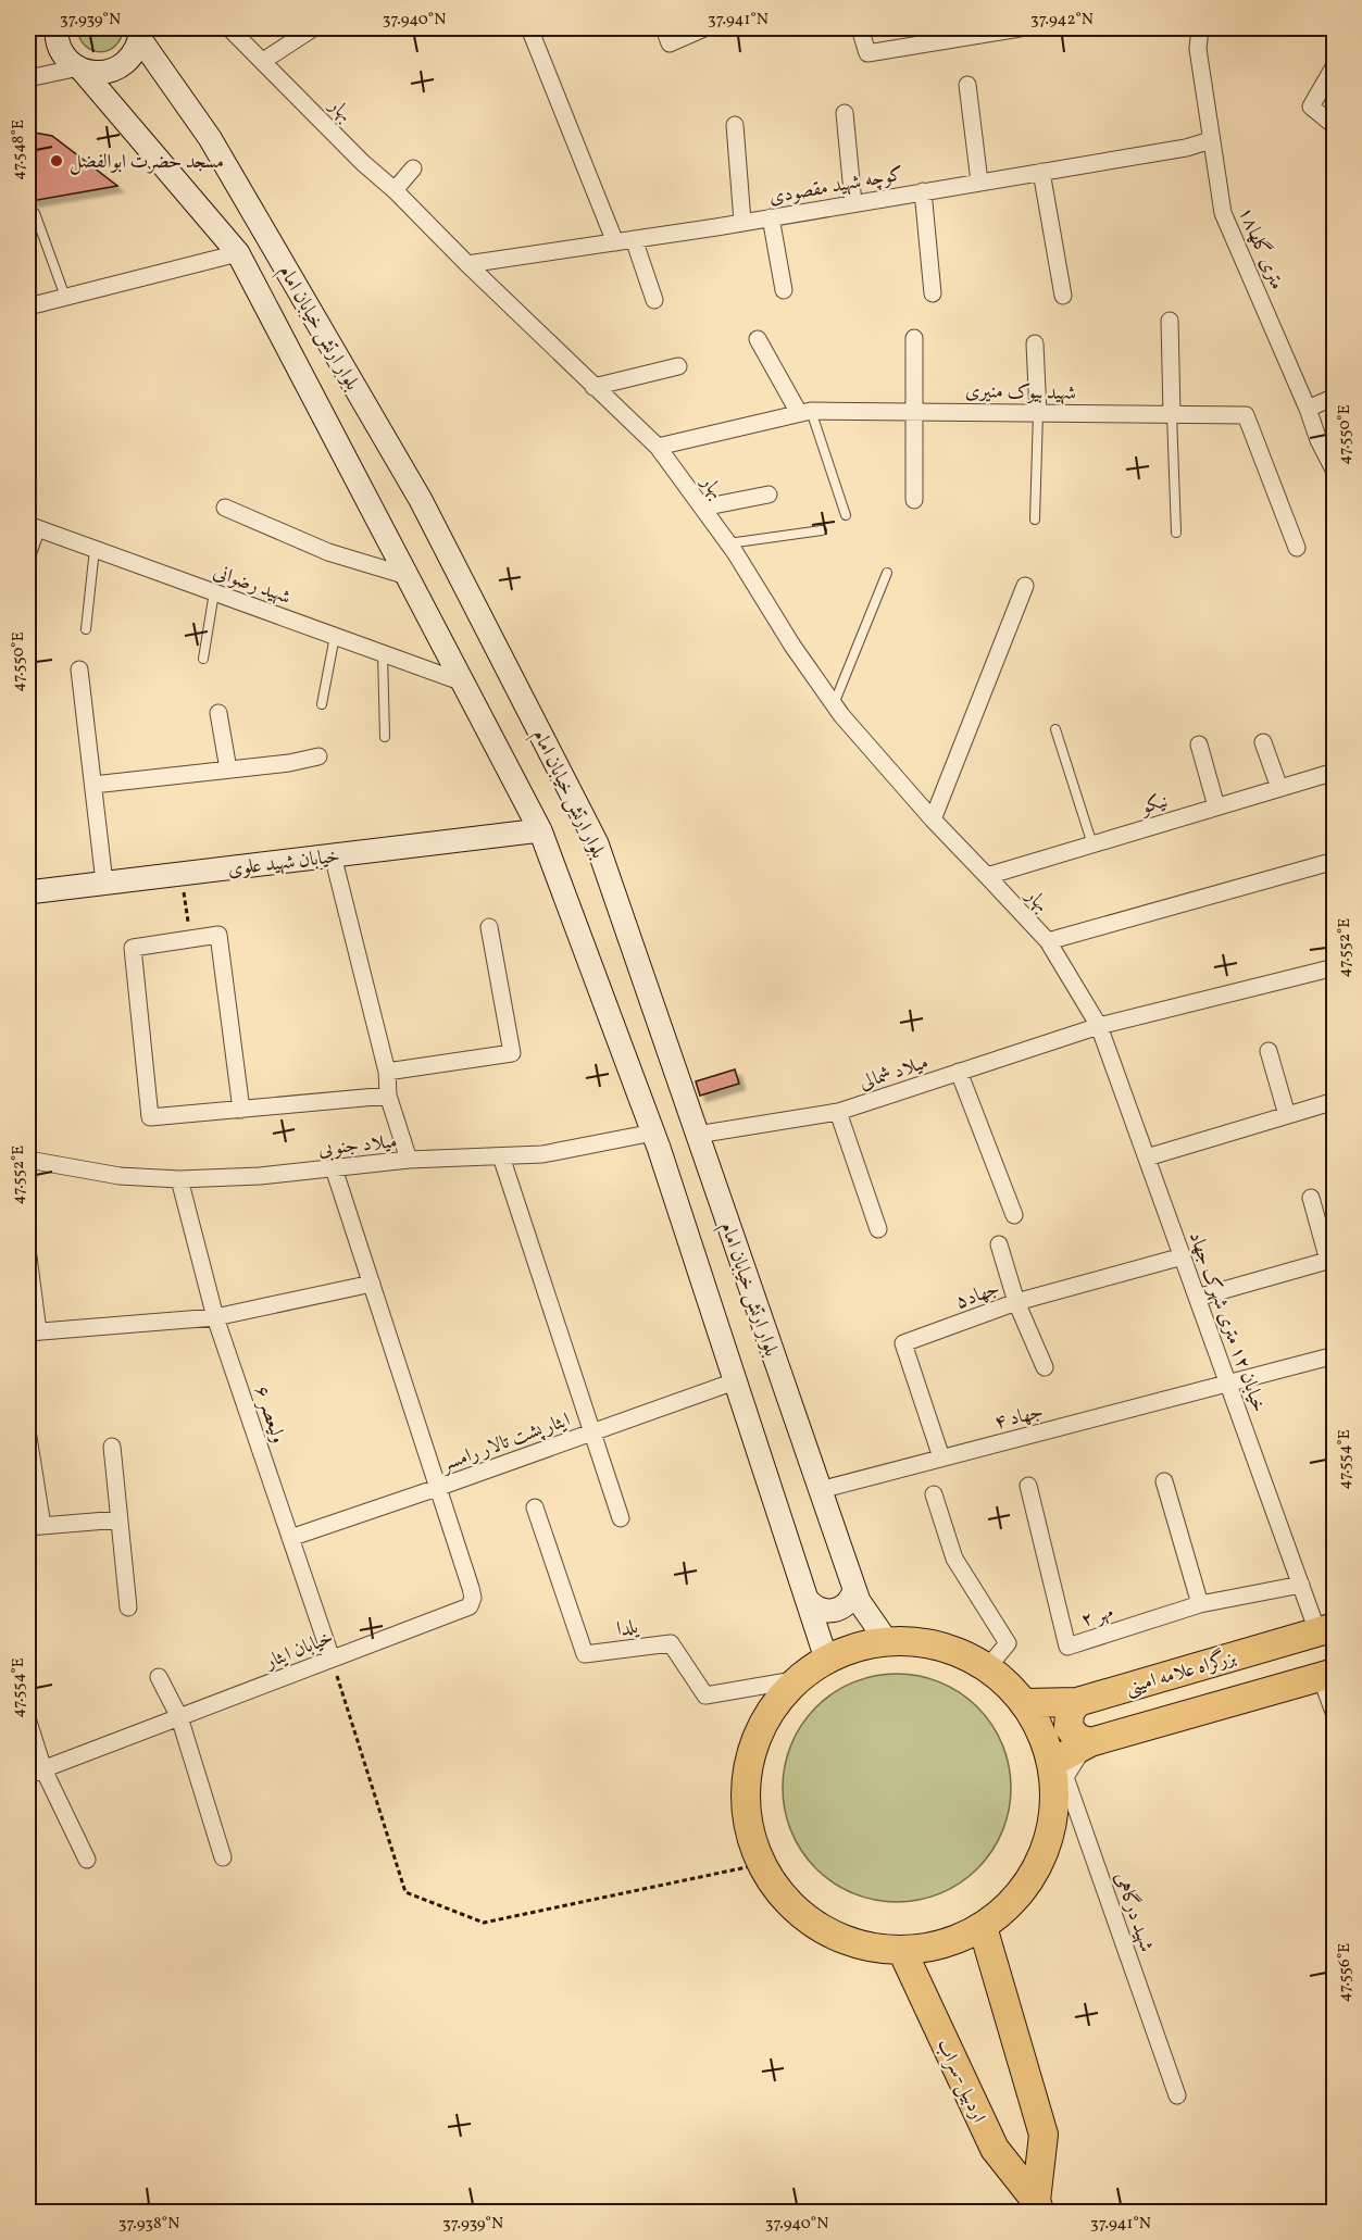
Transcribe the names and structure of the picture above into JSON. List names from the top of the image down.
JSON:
{
  "streets": {
    "highway": ["بزرگراه علامه امینی", "اردبیل-سراب"],
    "main road": ["بلوار ارتش خیابان امام", "خیابان شهید علوی"],
    "street": [
      "بهار",
      "کوچه شهید مقصودی",
      "۱۸متری گلها",
      "شهید بیوک منیری",
      "شهید رضوانی",
      "نیکو",
      "میلاد شمالی",
      "میلاد جنوبی",
      "جهاد۵",
      "خیابان ۱۲ متری شهرک جهاد",
      "ولیعصر ۶",
      "جهاد ۴",
      "ایثار پشت تالار رامسر",
      "مهر ۲",
      "یلدا",
      "خیابان ایثار",
      "شهید درگاهی"
    ]
  },
  "crossings": [
    ["بهار", "کوچه شهید مقصودی"],
    ["بهار", "شهید بیوک منیری"],
    ["بهار", "نیکو"],
    ["بهار", "میلاد شمالی"],
    ["بهار", "خیابان ۱۲ متری شهرک جهاد"],
    ["کوچه شهید مقصودی", "۱۸متری گلها"],
    ["بلوار ارتش خیابان امام", "شهید رضوانی"],
    ["بلوار ارتش خیابان امام", "خیابان شهید علوی"],
    ["بلوار ارتش خیابان امام", "میلاد شمالی"],
    ["بلوار ارتش خیابان امام", "میلاد جنوبی"],
    ["بلوار ارتش خیابان امام", "جهاد ۴"],
    ["بلوار ارتش خیابان امام", "ایثار پشت تالار رامسر"],
    ["میلاد شمالی", "خیابان ۱۲ متری شهرک جهاد"],
    ["میلاد جنوبی", "ولیعصر ۶"],
    ["جهاد۵", "خیابان ۱۲ متری شهرک جهاد"],
    ["جهاد۵", "جهاد ۴"],
    ["خیابان ۱۲ متری شهرک جهاد", "جهاد ۴"],
    ["خیابان ۱۲ متری شهرک جهاد", "مهر ۲"],
    ["خیابان ۱۲ متری شهرک جهاد", "بزرگراه علامه امینی"],
    ["ولیعصر ۶", "ایثار پشت تالار رامسر"],
    ["ولیعصر ۶", "خیابان ایثار"],
    ["ایثار پشت تالار رامسر", "خیابان ایثار"]
  ],
  "places": ["مسجد حضرت ابوالفضل"],
  "coordinates": [
    "37.939°N",
    "37.940°N",
    "37.941°N",
    "37.942°N",
    "47.548°E",
    "47.550°E",
    "47.552°E",
    "47.554°E",
    "47.556°E",
    "37.938°N"
  ]
}
